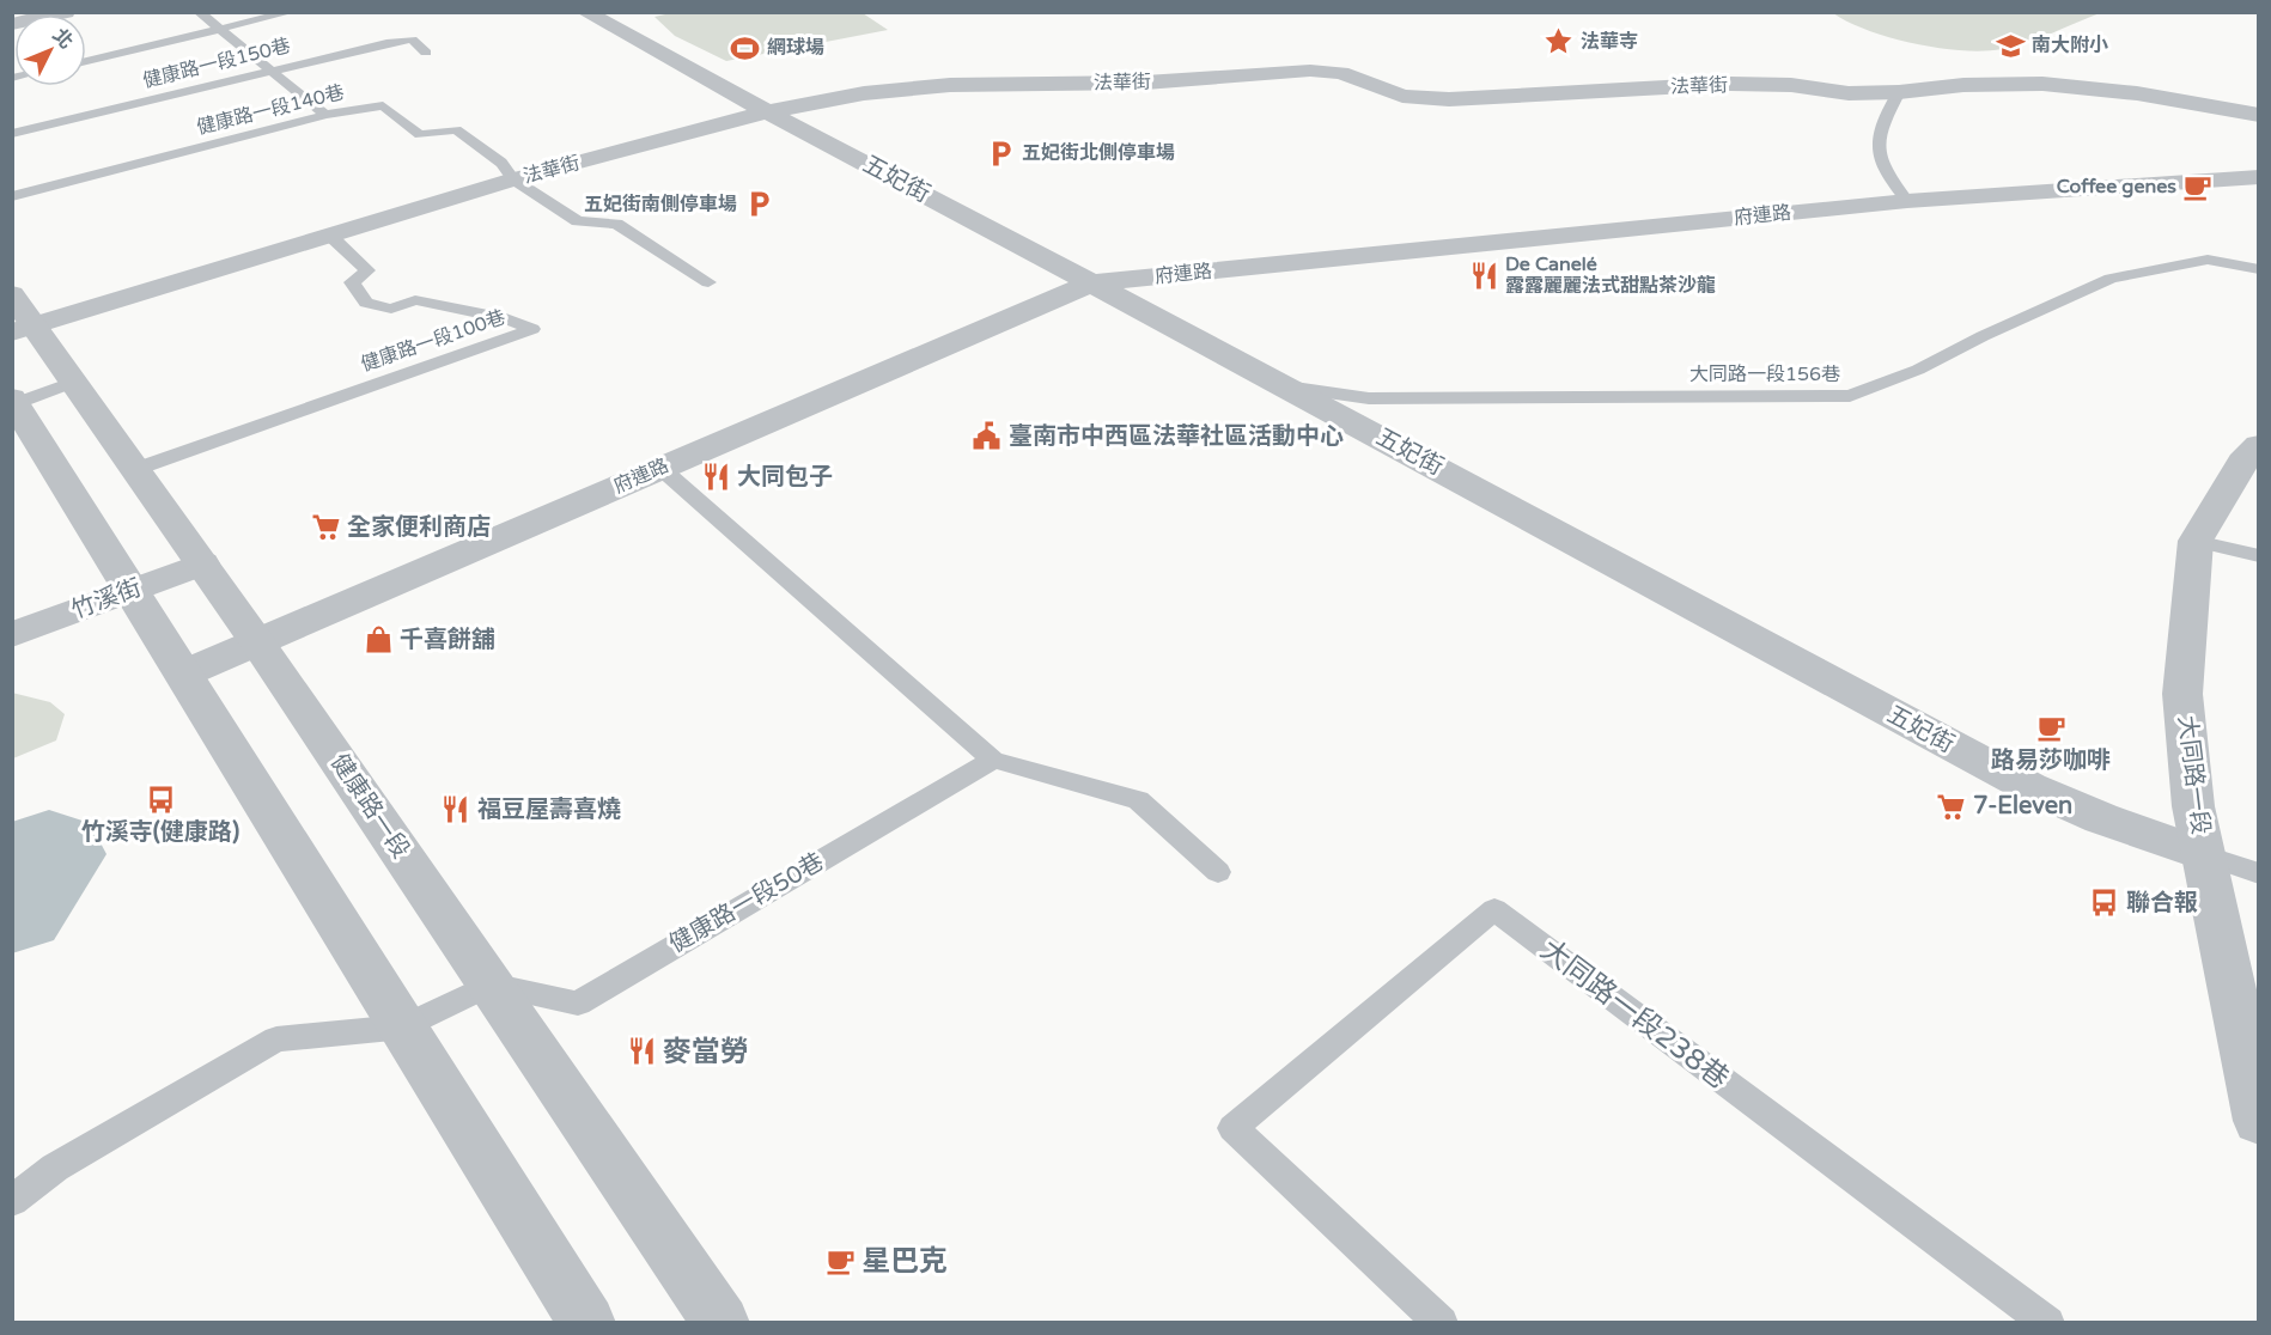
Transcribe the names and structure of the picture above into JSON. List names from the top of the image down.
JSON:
{
  "streets": {
    "street": [
      "法華街",
      "五妃街",
      "府連路",
      "竹溪街",
      "大同路一段",
      "健康路一段"
    ],
    "lane": [
      "健康路一段150巷",
      "健康路一段140巷",
      "健康路一段100巷",
      "大同路一段156巷",
      "健康路一段50巷",
      "大同路一段238巷"
    ]
  },
  "crossings": [
    ["法華街", "健康路一段140巷"],
    ["法華街", "五妃街"],
    ["法華街", "健康路一段100巷"],
    ["法華街", "健康路一段"],
    ["五妃街", "府連路"],
    ["五妃街", "大同路一段156巷"],
    ["五妃街", "大同路一段"],
    ["府連路", "健康路一段"],
    ["健康路一段100巷", "健康路一段"],
    ["竹溪街", "健康路一段"],
    ["健康路一段", "健康路一段50巷"]
  ],
  "places": {
    "place": ["法華寺"],
    "school or university": ["南大附小"],
    "sports": ["網球場"],
    "parking": ["五妃街北側停車場", "五妃街南側停車場"],
    "cafe": ["Coffee genes", "路易莎咖啡", "星巴克"],
    "restaurant": [
      "De Canelé 露露麗麗法式甜點茶沙龍",
      "大同包子",
      "福豆屋壽喜燒",
      "麥當勞"
    ],
    "public building": ["臺南市中西區法華社區活動中心"],
    "supermarket": ["全家便利商店", "7-Eleven"],
    "shop": ["千喜餅舖"],
    "bus stop": ["竹溪寺(健康路)", "聯合報"]
  },
  "north": "top right"
}
